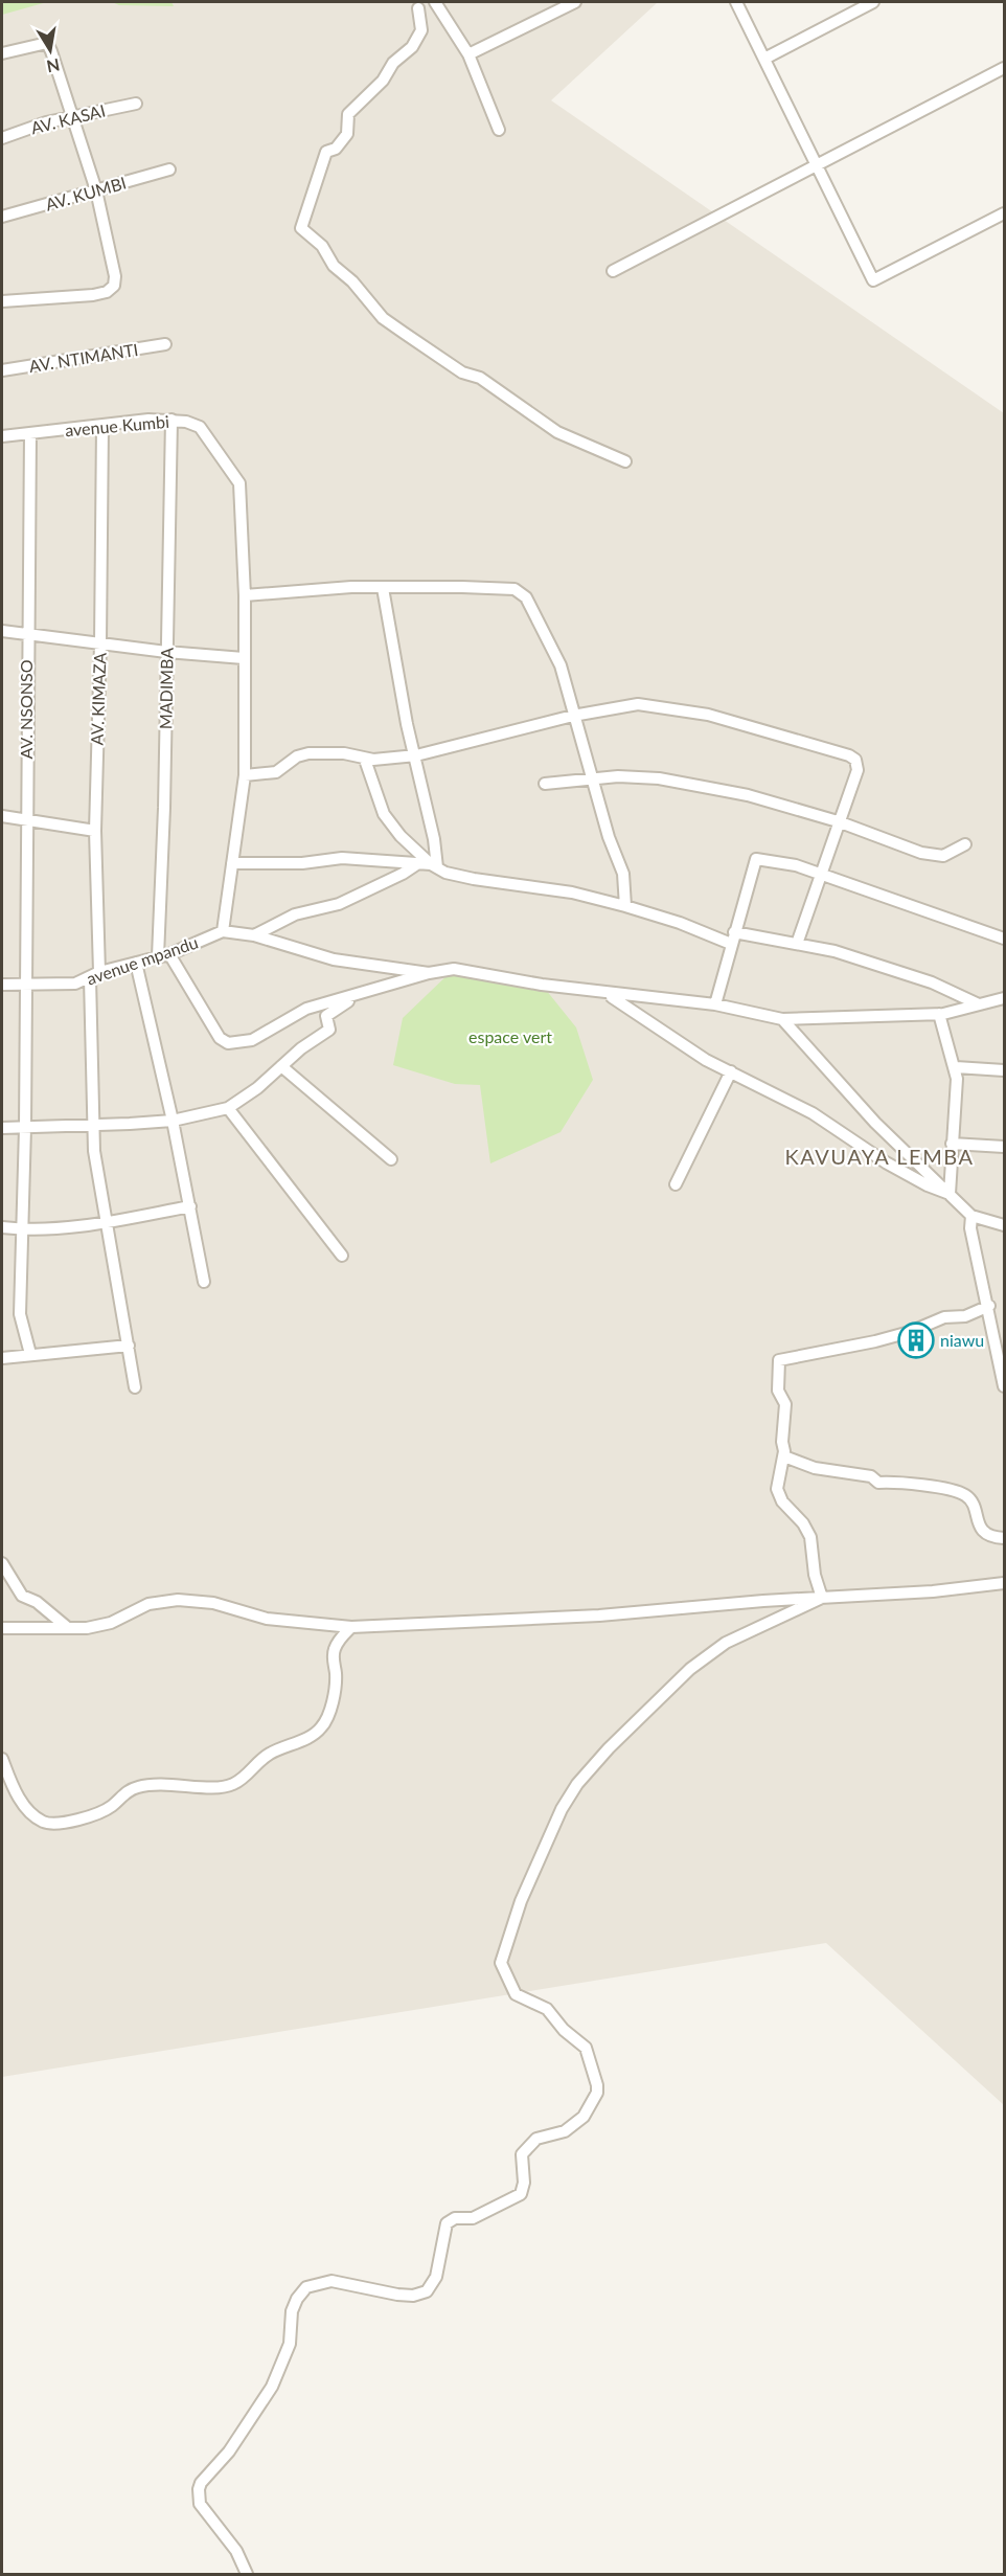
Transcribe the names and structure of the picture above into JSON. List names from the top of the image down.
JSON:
{
  "streets": {
    "street": [
      "AV. KASAI",
      "AV. KUMBI",
      "AV. NTIMANTI",
      "avenue Kumbi",
      "MADIMBA",
      "AV. KIMAZA",
      "AV. NSONSO",
      "avenue mpandu"
    ]
  },
  "crossings": [
    ["avenue Kumbi", "MADIMBA"],
    ["avenue Kumbi", "AV. KIMAZA"],
    ["avenue Kumbi", "AV. NSONSO"],
    ["MADIMBA", "avenue mpandu"],
    ["AV. KIMAZA", "avenue mpandu"],
    ["AV. NSONSO", "avenue mpandu"]
  ],
  "districts": ["KAVUAYA LEMBA"],
  "parks": ["espace vert"],
  "places": {
    "building": ["niawu"]
  },
  "north": "bottom"
}
